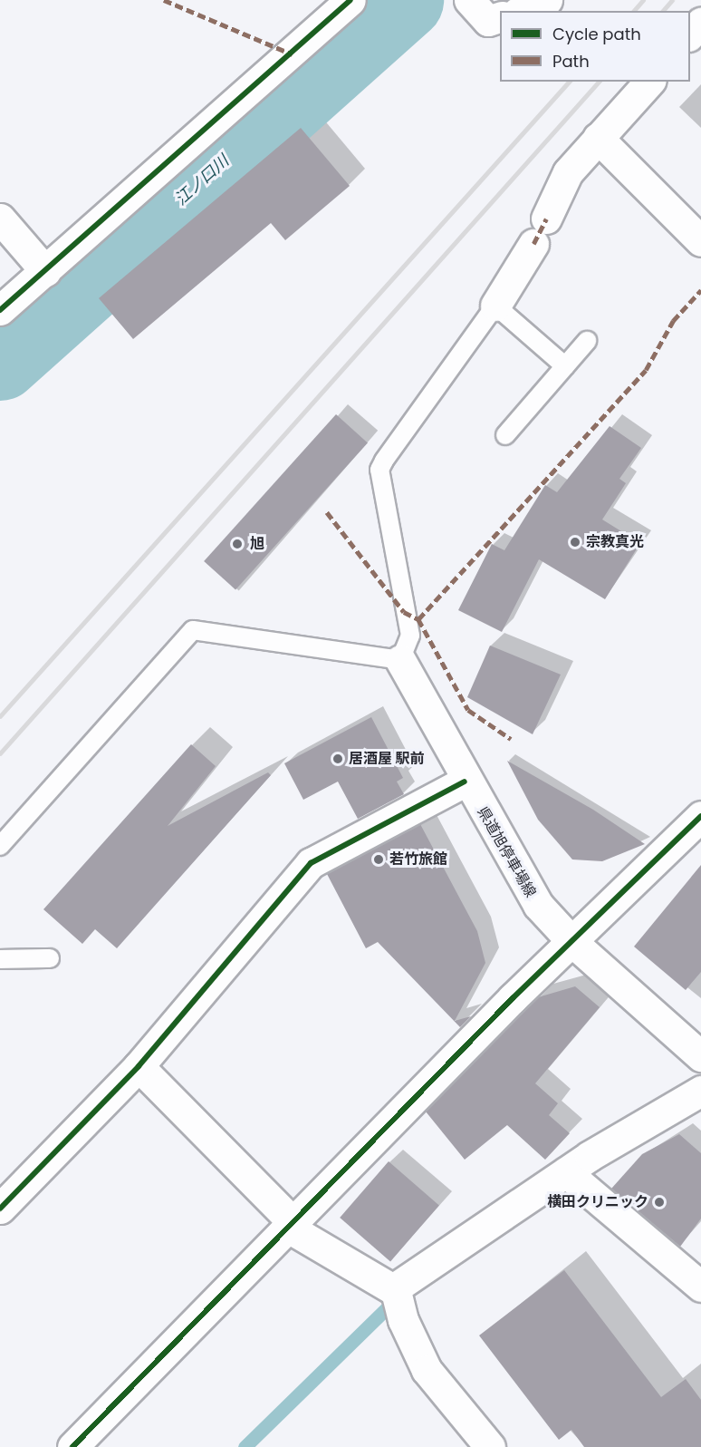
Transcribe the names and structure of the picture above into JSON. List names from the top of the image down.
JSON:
{
  "streets": {
    "street": ["県道旭停車場線"]
  },
  "water": ["江ノ口川"],
  "places": [
    "宗教真光",
    "旭",
    "居酒屋 駅前",
    "若竹旅館",
    "横田クリニック"
  ],
  "legend": ["Cycle path", "Path"]
}
